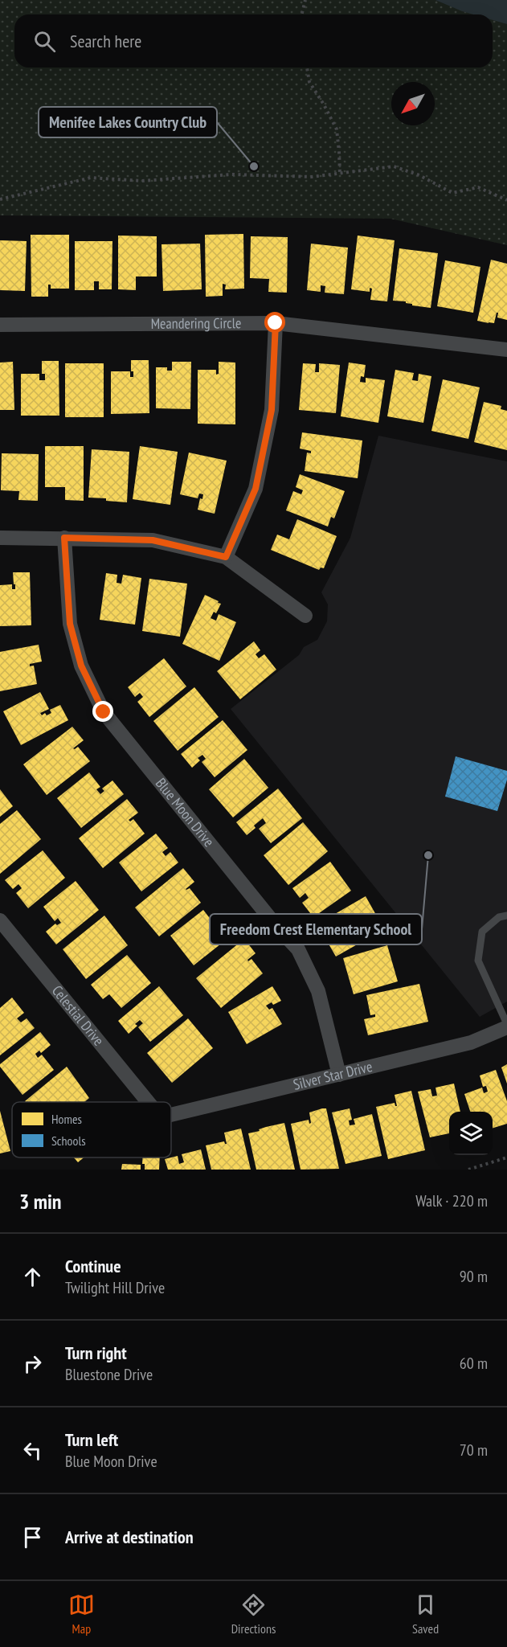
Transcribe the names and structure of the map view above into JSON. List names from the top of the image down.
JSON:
{
  "streets": {
    "street": [
      "Meandering Circle",
      "Blue Moon Drive",
      "Celestial Drive",
      "Silver Star Drive"
    ]
  },
  "crossings": [
    ["Blue Moon Drive", "Silver Star Drive"]
  ],
  "places": ["Menifee Lakes Country Club", "Freedom Crest Elementary School"],
  "legend": ["Homes", "Schools"],
  "north": "bottom left",
  "page": {
    "search": "Search here",
    "heading": ["3 min", "Walk · 220 m"],
    "list": [
      ["Continue", "Twilight Hill Drive", "90 m"],
      ["Turn right", "Bluestone Drive", "60 m"],
      ["Turn left", "Blue Moon Drive", "70 m"],
      "Arrive at destination"
    ],
    "nav": ["Map", "Directions", "Saved"]
  }
}
